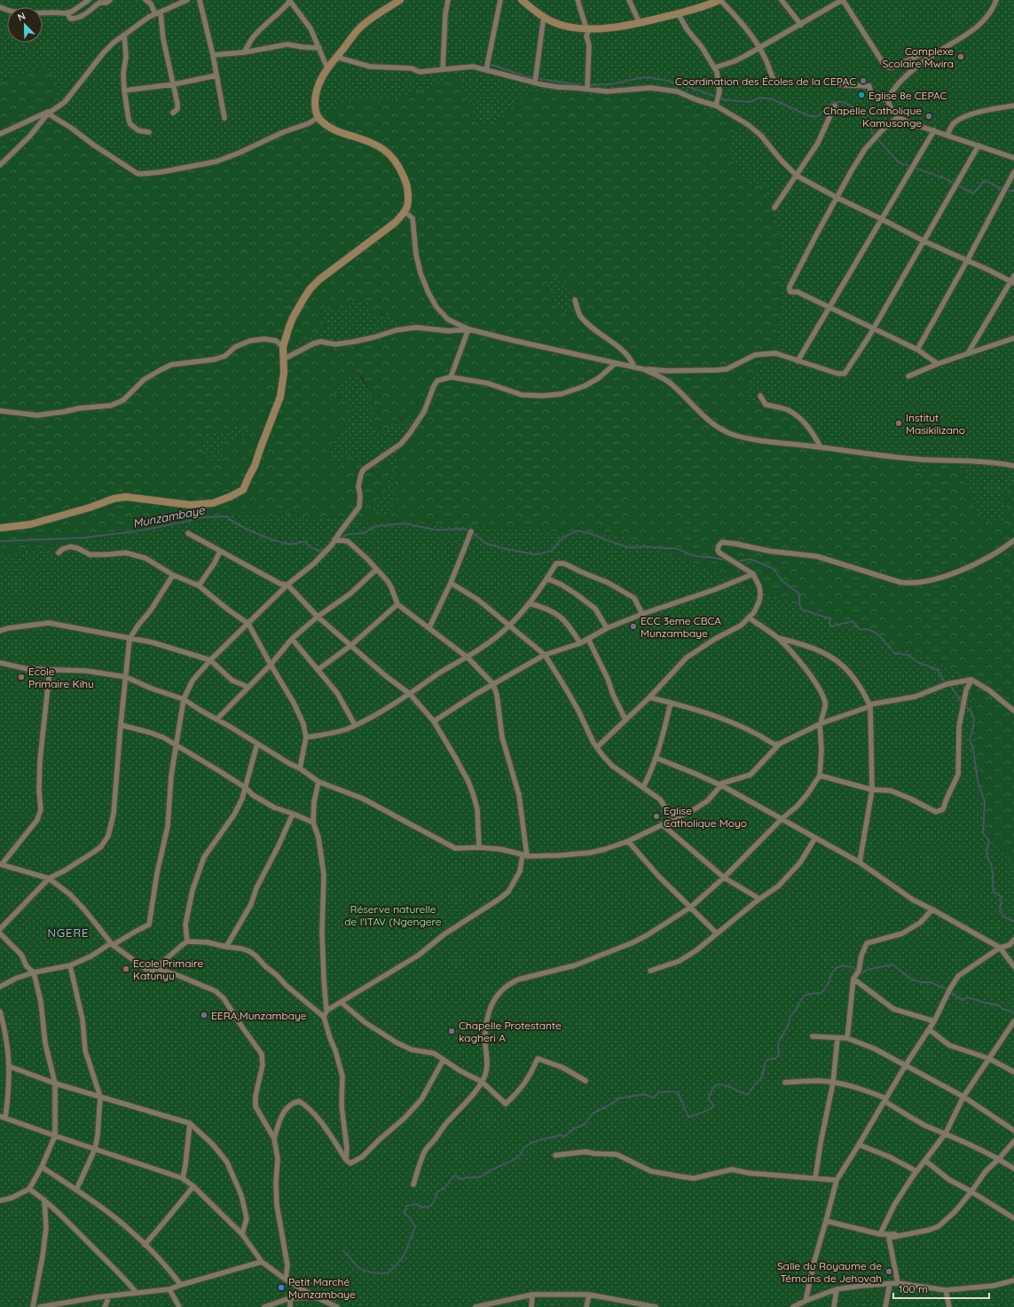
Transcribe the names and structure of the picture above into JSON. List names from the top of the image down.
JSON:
{
  "districts": ["NGERE"],
  "water": ["Munzambaye"],
  "parks": ["Réserve naturelle de l'ITAV (Ngengere"],
  "places": [
    "Complexe Scolaire Mwira",
    "Coordination des Écoles de la CEPAC",
    "Eglise 8e CEPAC",
    "Chapelle Catholique Kamusonge",
    "Institut Masikilizano",
    "ECC 3eme CBCA Munzambaye",
    "Ecole Primaire Kihu",
    "Eglise Catholique Moyo",
    "Ecole Primaire Katunyu",
    "EERA,Munzambaye",
    "Chapelle Protestante kagheri A",
    "Salle du Royaume de Témoins de Jehovah",
    "Petit Marché Munzambaye"
  ],
  "scale_bar": "100 m",
  "north": "top left"
}
